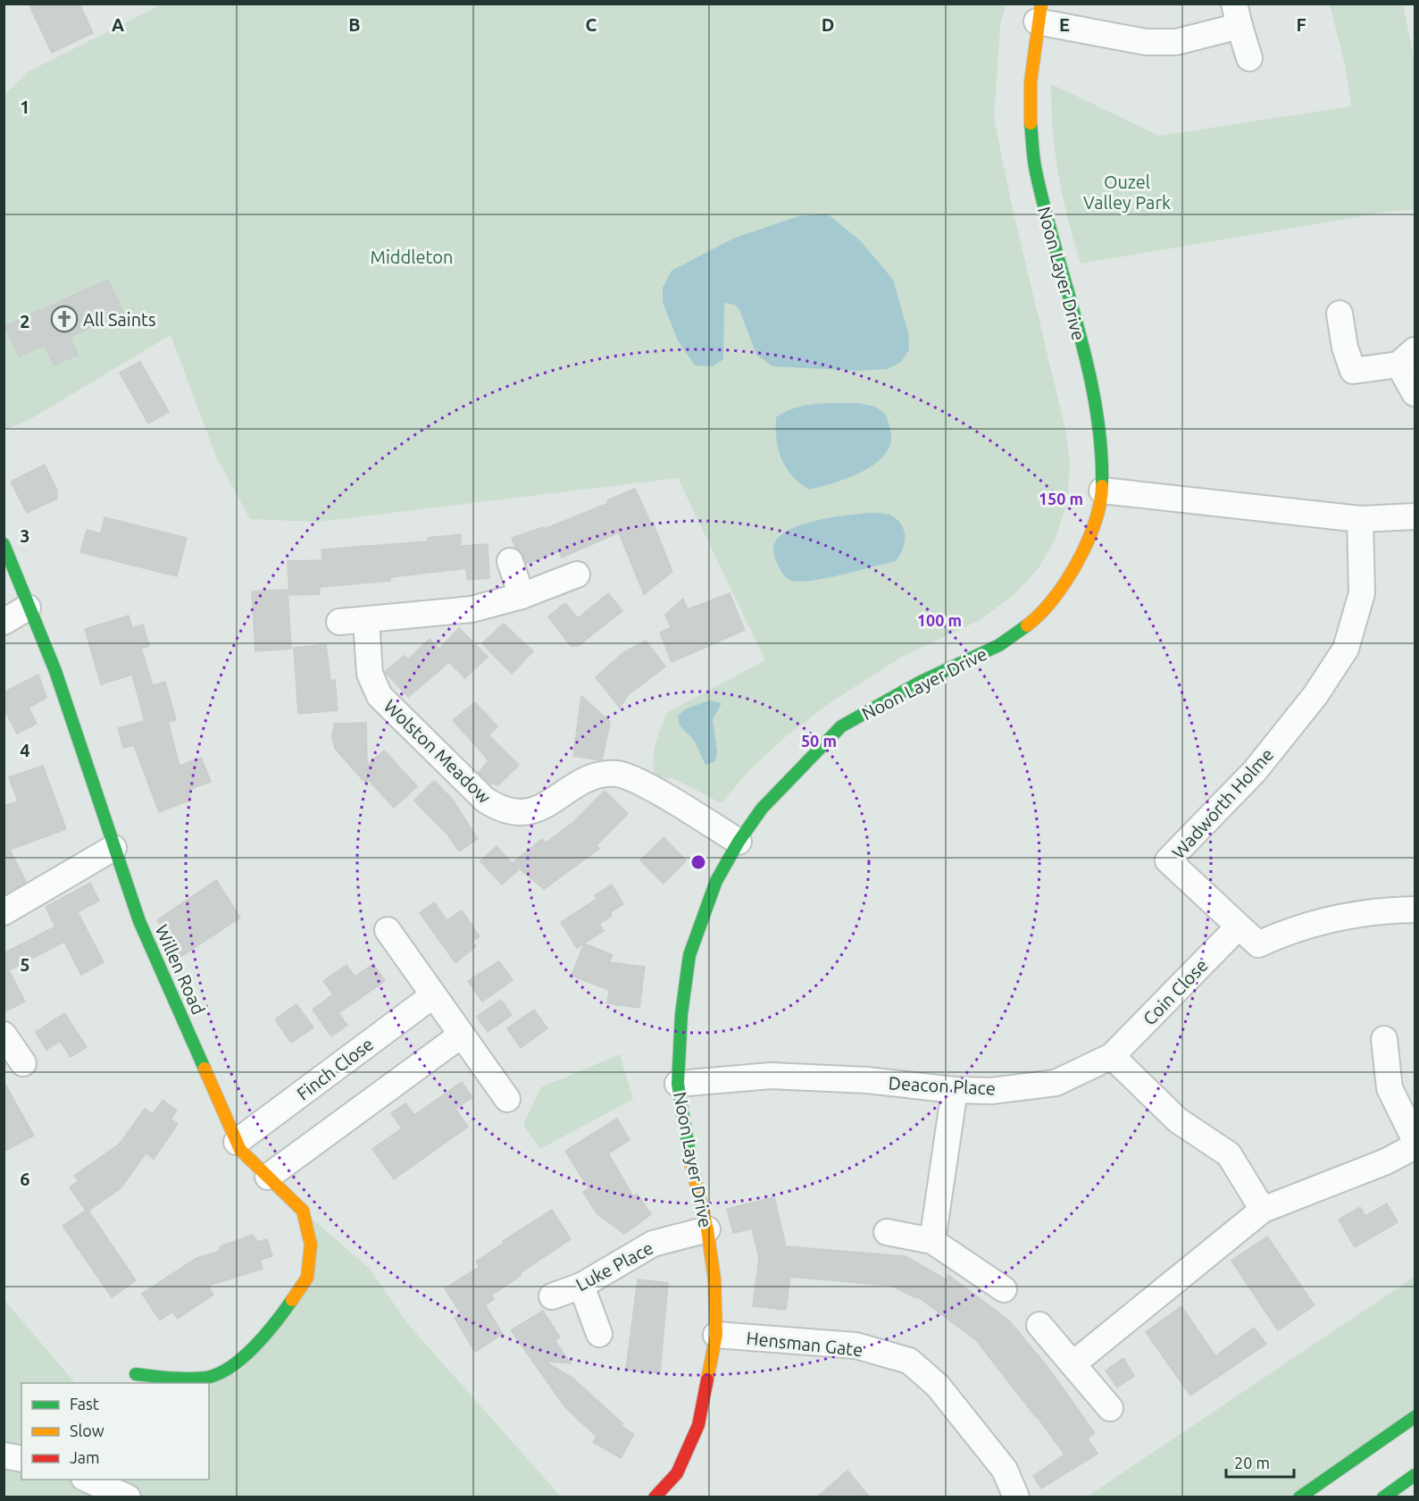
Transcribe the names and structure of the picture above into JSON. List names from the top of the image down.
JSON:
{
  "streets": {
    "street": [
      "Noon Layer Drive",
      "Wolston Meadow",
      "Wadworth Holme",
      "Willen Road",
      "Coin Close",
      "Finch Close",
      "Deacon Place",
      "Luke Place",
      "Hensman Gate"
    ]
  },
  "crossings": [
    ["Noon Layer Drive", "Wolston Meadow"],
    ["Noon Layer Drive", "Deacon Place"],
    ["Noon Layer Drive", "Luke Place"],
    ["Noon Layer Drive", "Hensman Gate"],
    ["Wadworth Holme", "Coin Close"],
    ["Willen Road", "Finch Close"],
    ["Coin Close", "Deacon Place"]
  ],
  "parks": ["Ouzel Valley Park", "Middleton"],
  "places": {
    "church": ["All Saints"]
  },
  "legend": ["Fast", "Slow", "Jam"],
  "scale_bar": "20 m",
  "grid": {
    "columns": [
      "A",
      "B",
      "C",
      "D",
      "E",
      "F"
    ],
    "rows": [
      "1",
      "2",
      "3",
      "4",
      "5",
      "6"
    ]
  },
  "rings": ["150 m", "100 m", "50 m"]
}
